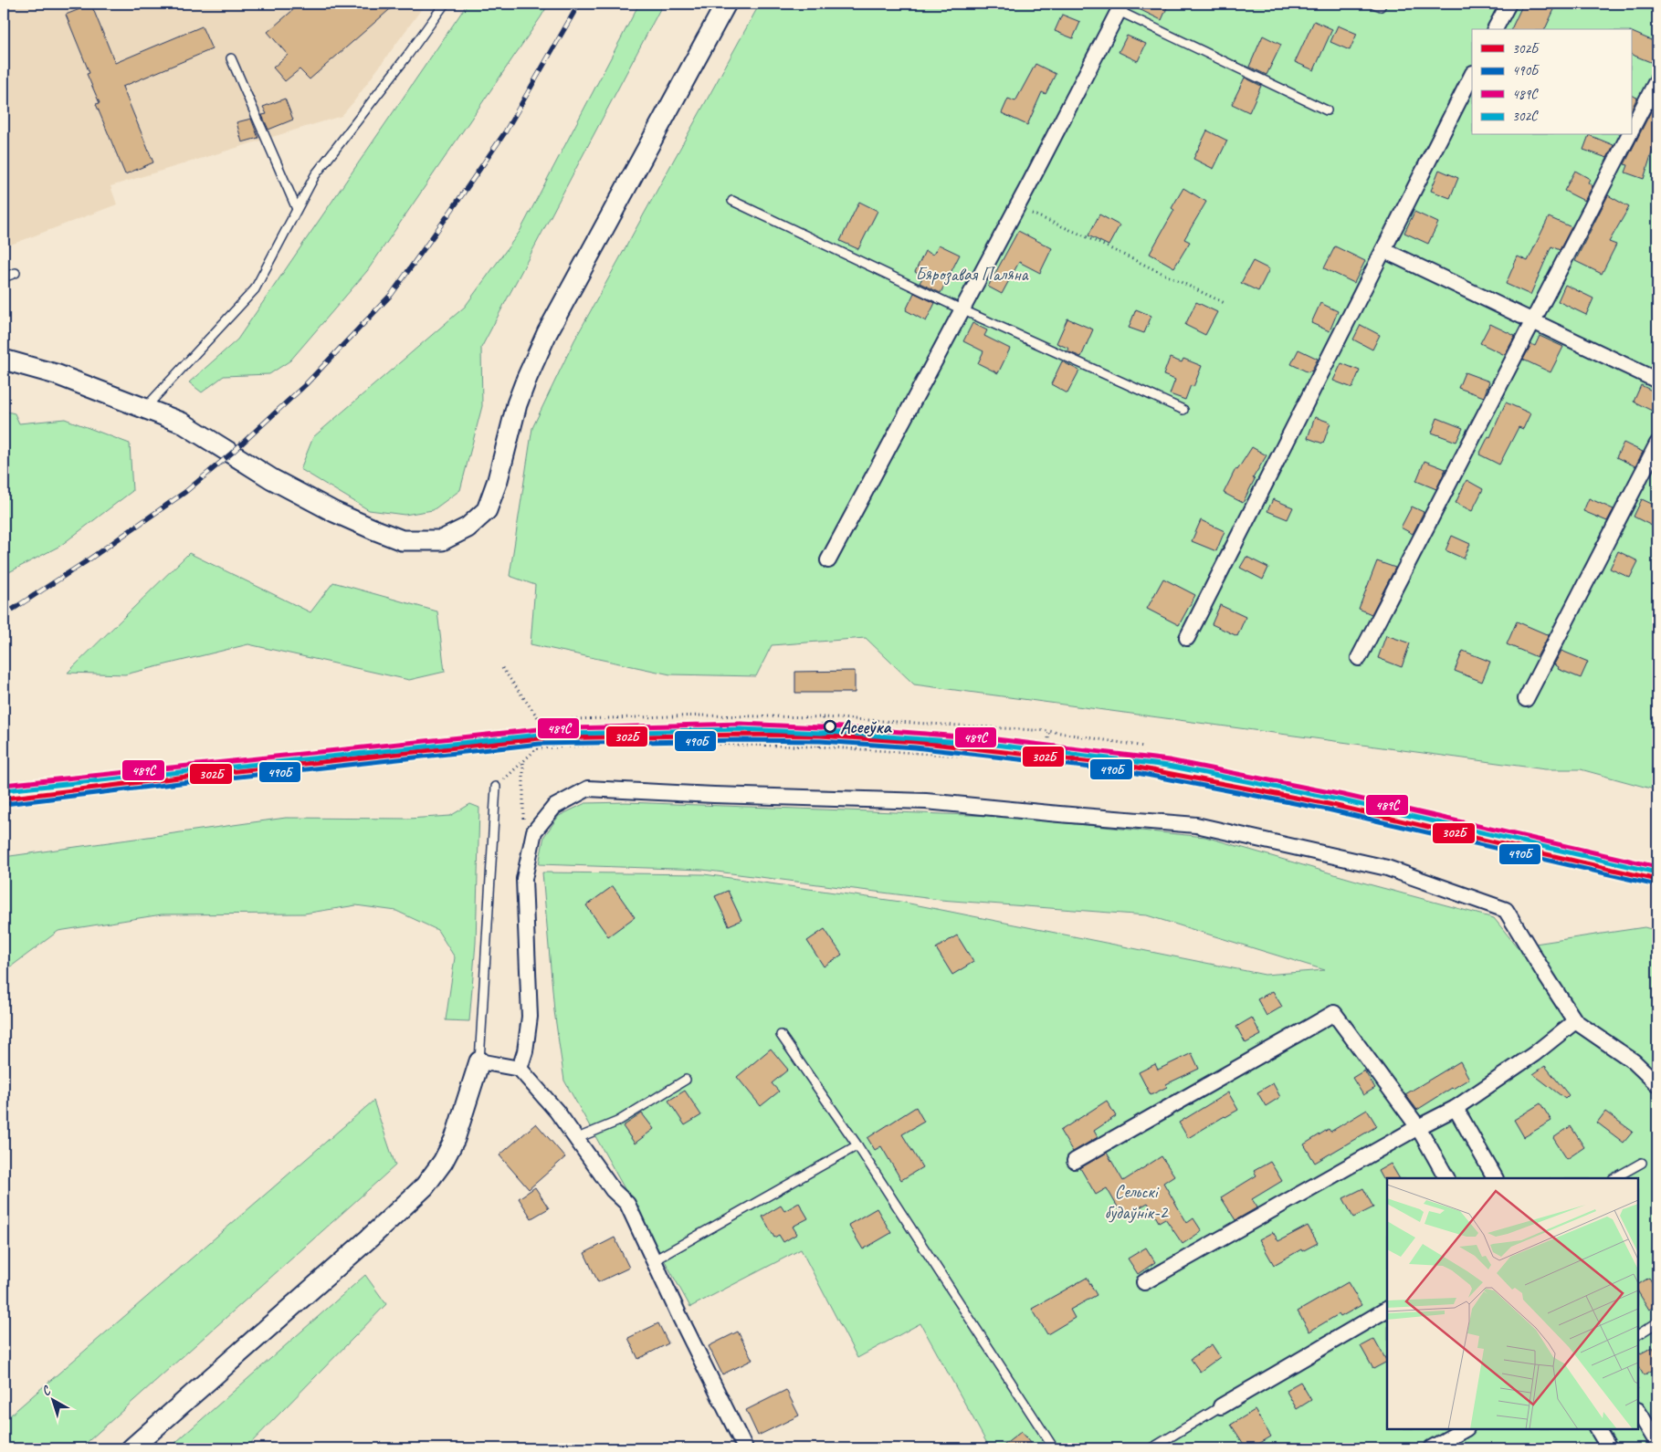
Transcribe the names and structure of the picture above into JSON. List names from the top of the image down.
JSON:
{
  "parks": ["Бярозавая Паляна", "Сельскі будаўнік-2"],
  "places": ["Асееўка"],
  "lines": [
    "transit line 489С",
    "transit line 302С",
    "transit line 302Б",
    "transit line 490Б"
  ],
  "legend": [
    "302Б",
    "490Б",
    "489С",
    "302С"
  ],
  "north": "top left"
}
